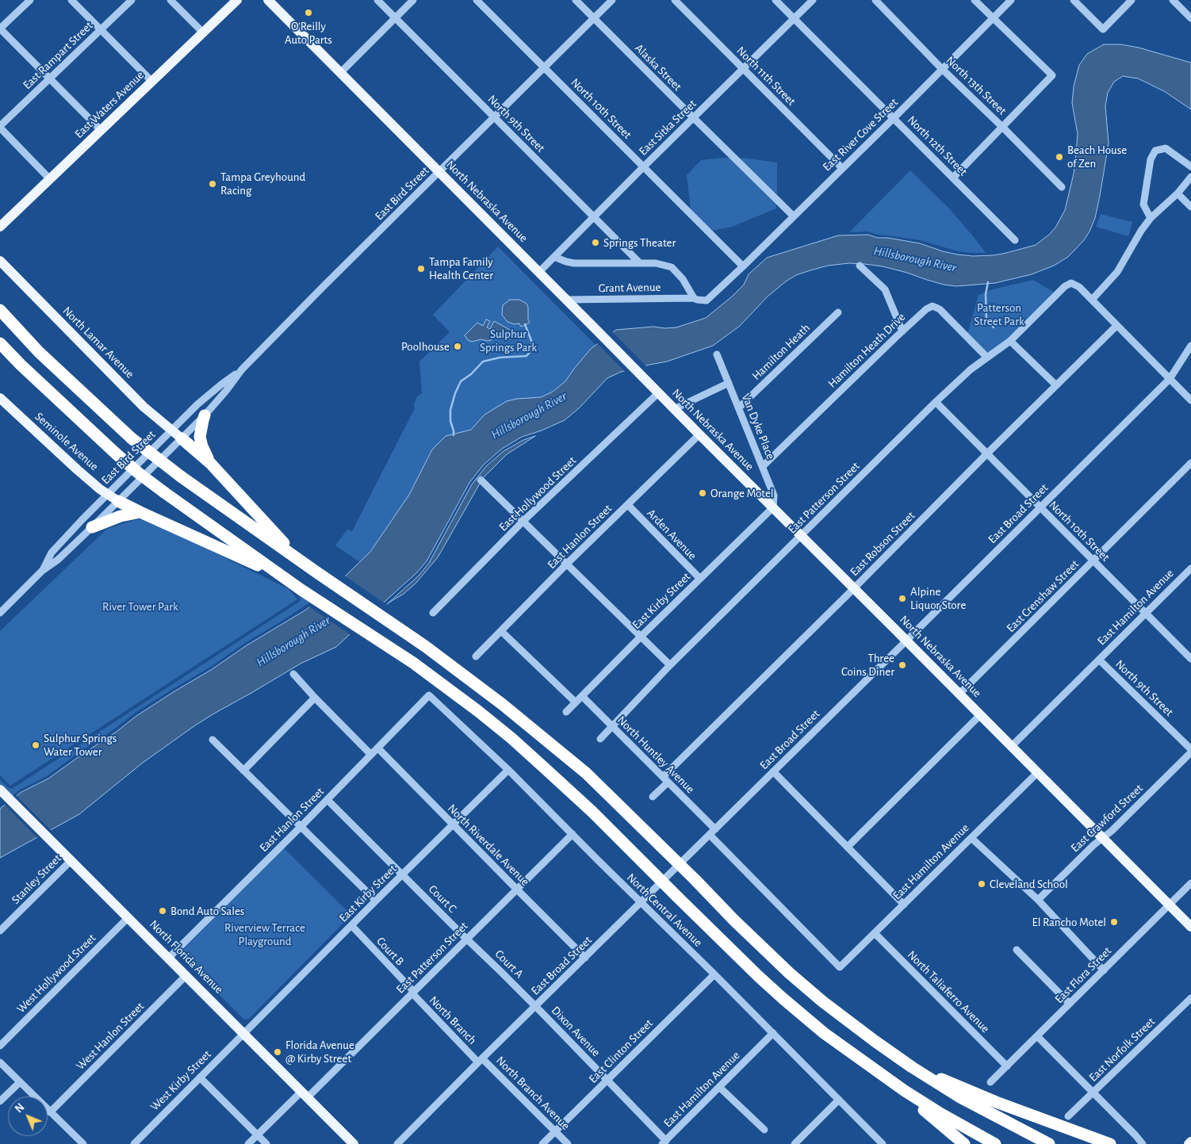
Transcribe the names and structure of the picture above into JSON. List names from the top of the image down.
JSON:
{
  "streets": {
    "main road": [
      "East Waters Avenue",
      "North Nebraska Avenue",
      "North Lamar Avenue",
      "Seminole Avenue",
      "North Florida Avenue"
    ],
    "street": [
      "East Rampart Street",
      "Alaska Street",
      "North 11th Street",
      "North 13th Street",
      "North 10th Street",
      "North 9th Street",
      "East Sitka Street",
      "East River Cove Street",
      "North 12th Street",
      "East Bird Street",
      "Grant Avenue",
      "Hamilton Heath Drive",
      "Hamilton Heath",
      "Van Dyke Place",
      "East Hollywood Street",
      "East Patterson Street",
      "East Broad Street",
      "Arden Avenue",
      "East Hanlon Street",
      "East Robson Street",
      "East Crenshaw Street",
      "East Kirby Street",
      "East Hamilton Avenue",
      "North Huntley Avenue",
      "East Crawford Street",
      "North Riverdale Avenue",
      "Stanley Street",
      "Court C",
      "North Central Avenue",
      "Court B",
      "Court A",
      "West Hollywood Street",
      "East Flora Street",
      "North Taliaferro Avenue",
      "North Branch",
      "Dixon Avenue",
      "West Hanlon Street",
      "East Norfolk Street",
      "East Clinton Street",
      "West Kirby Street",
      "North Branch Avenue"
    ]
  },
  "crossings": [
    ["Alaska Street", "East Sitka Street"],
    ["Alaska Street", "East River Cove Street"],
    ["Alaska Street", "East Bird Street"],
    ["North 11th Street", "East Sitka Street"],
    ["North 11th Street", "East River Cove Street"],
    ["North 13th Street", "East River Cove Street"],
    ["North 10th Street", "East Sitka Street"],
    ["North 10th Street", "East River Cove Street"],
    ["North 10th Street", "East Bird Street"],
    ["North 10th Street", "East Patterson Street"],
    ["North 10th Street", "East Broad Street"],
    ["North 10th Street", "East Robson Street"],
    ["North 10th Street", "East Crenshaw Street"],
    ["North 10th Street", "East Hamilton Avenue"],
    ["North 9th Street", "East Sitka Street"],
    ["North 9th Street", "East Bird Street"],
    ["North 9th Street", "East Hamilton Avenue"],
    ["North 9th Street", "East Crawford Street"],
    ["East Sitka Street", "North 12th Street"],
    ["East Sitka Street", "North Nebraska Avenue"],
    ["East River Cove Street", "North 12th Street"],
    ["East River Cove Street", "Grant Avenue"],
    ["East Bird Street", "North Nebraska Avenue"],
    ["East Bird Street", "North Lamar Avenue"],
    ["East Bird Street", "Seminole Avenue"],
    ["North Nebraska Avenue", "Grant Avenue"],
    ["North Nebraska Avenue", "Van Dyke Place"],
    ["North Nebraska Avenue", "East Hollywood Street"],
    ["North Nebraska Avenue", "East Patterson Street"],
    ["North Nebraska Avenue", "East Broad Street"],
    ["North Nebraska Avenue", "East Hanlon Street"],
    ["North Nebraska Avenue", "East Robson Street"],
    ["North Nebraska Avenue", "East Crenshaw Street"],
    ["North Nebraska Avenue", "East Kirby Street"],
    ["North Nebraska Avenue", "East Hamilton Avenue"],
    ["North Nebraska Avenue", "East Crawford Street"],
    ["North Nebraska Avenue", "East Flora Street"],
    ["Hamilton Heath Drive", "Van Dyke Place"],
    ["Hamilton Heath Drive", "East Patterson Street"],
    ["Hamilton Heath", "Van Dyke Place"],
    ["Van Dyke Place", "East Kirby Street"],
    ["East Patterson Street", "North Huntley Avenue"],
    ["East Patterson Street", "North Riverdale Avenue"],
    ["East Patterson Street", "Court C"],
    ["East Patterson Street", "North Central Avenue"],
    ["East Patterson Street", "Court B"],
    ["East Patterson Street", "North Florida Avenue"],
    ["East Patterson Street", "Court A"],
    ["East Patterson Street", "North Branch"],
    ["East Broad Street", "East Hamilton Avenue"],
    ["East Broad Street", "North Huntley Avenue"],
    ["East Broad Street", "North Riverdale Avenue"],
    ["East Broad Street", "North Central Avenue"],
    ["East Broad Street", "Court A"],
    ["East Broad Street", "North Branch"],
    ["East Broad Street", "Dixon Avenue"],
    ["East Broad Street", "North Branch Avenue"],
    ["Arden Avenue", "East Hanlon Street"],
    ["Arden Avenue", "East Kirby Street"],
    ["East Hanlon Street", "North Riverdale Avenue"],
    ["East Hanlon Street", "Court C"],
    ["East Hanlon Street", "North Central Avenue"],
    ["East Hanlon Street", "North Florida Avenue"],
    ["East Robson Street", "North Huntley Avenue"],
    ["East Kirby Street", "North Huntley Avenue"],
    ["East Kirby Street", "North Riverdale Avenue"],
    ["East Kirby Street", "Court C"],
    ["East Kirby Street", "North Central Avenue"],
    ["East Kirby Street", "Court B"],
    ["East Kirby Street", "North Florida Avenue"],
    ["East Kirby Street", "West Kirby Street"],
    ["East Hamilton Avenue", "North Central Avenue"],
    ["East Hamilton Avenue", "North Taliaferro Avenue"],
    ["East Hamilton Avenue", "Dixon Avenue"],
    ["Stanley Street", "North Florida Avenue"],
    ["Court C", "Court A"],
    ["North Central Avenue", "East Clinton Street"],
    ["Court B", "North Branch"],
    ["North Florida Avenue", "West Hollywood Street"],
    ["North Florida Avenue", "West Hanlon Street"],
    ["North Florida Avenue", "West Kirby Street"],
    ["Court A", "Dixon Avenue"],
    ["East Flora Street", "North Taliaferro Avenue"],
    ["North Branch", "North Branch Avenue"],
    ["Dixon Avenue", "East Clinton Street"],
    ["East Clinton Street", "North Branch Avenue"]
  ],
  "water": ["Hillsborough River"],
  "parks": [
    "Patterson Street Park",
    "Sulphur Springs Park",
    "River Tower Park",
    "Riverview Terrace Playground"
  ],
  "places": [
    "O'Reilly Auto Parts",
    "Beach House of Zen",
    "Tampa Greyhound Racing",
    "Springs Theater",
    "Tampa Family Health Center",
    "Poolhouse",
    "Orange Motel",
    "Alpine Liquor Store",
    "Three Coins Diner",
    "Sulphur Springs Water Tower",
    "Cleveland School",
    "Bond Auto Sales",
    "El Rancho Motel",
    "Florida Avenue @ Kirby Street"
  ],
  "north": "top left"
}
